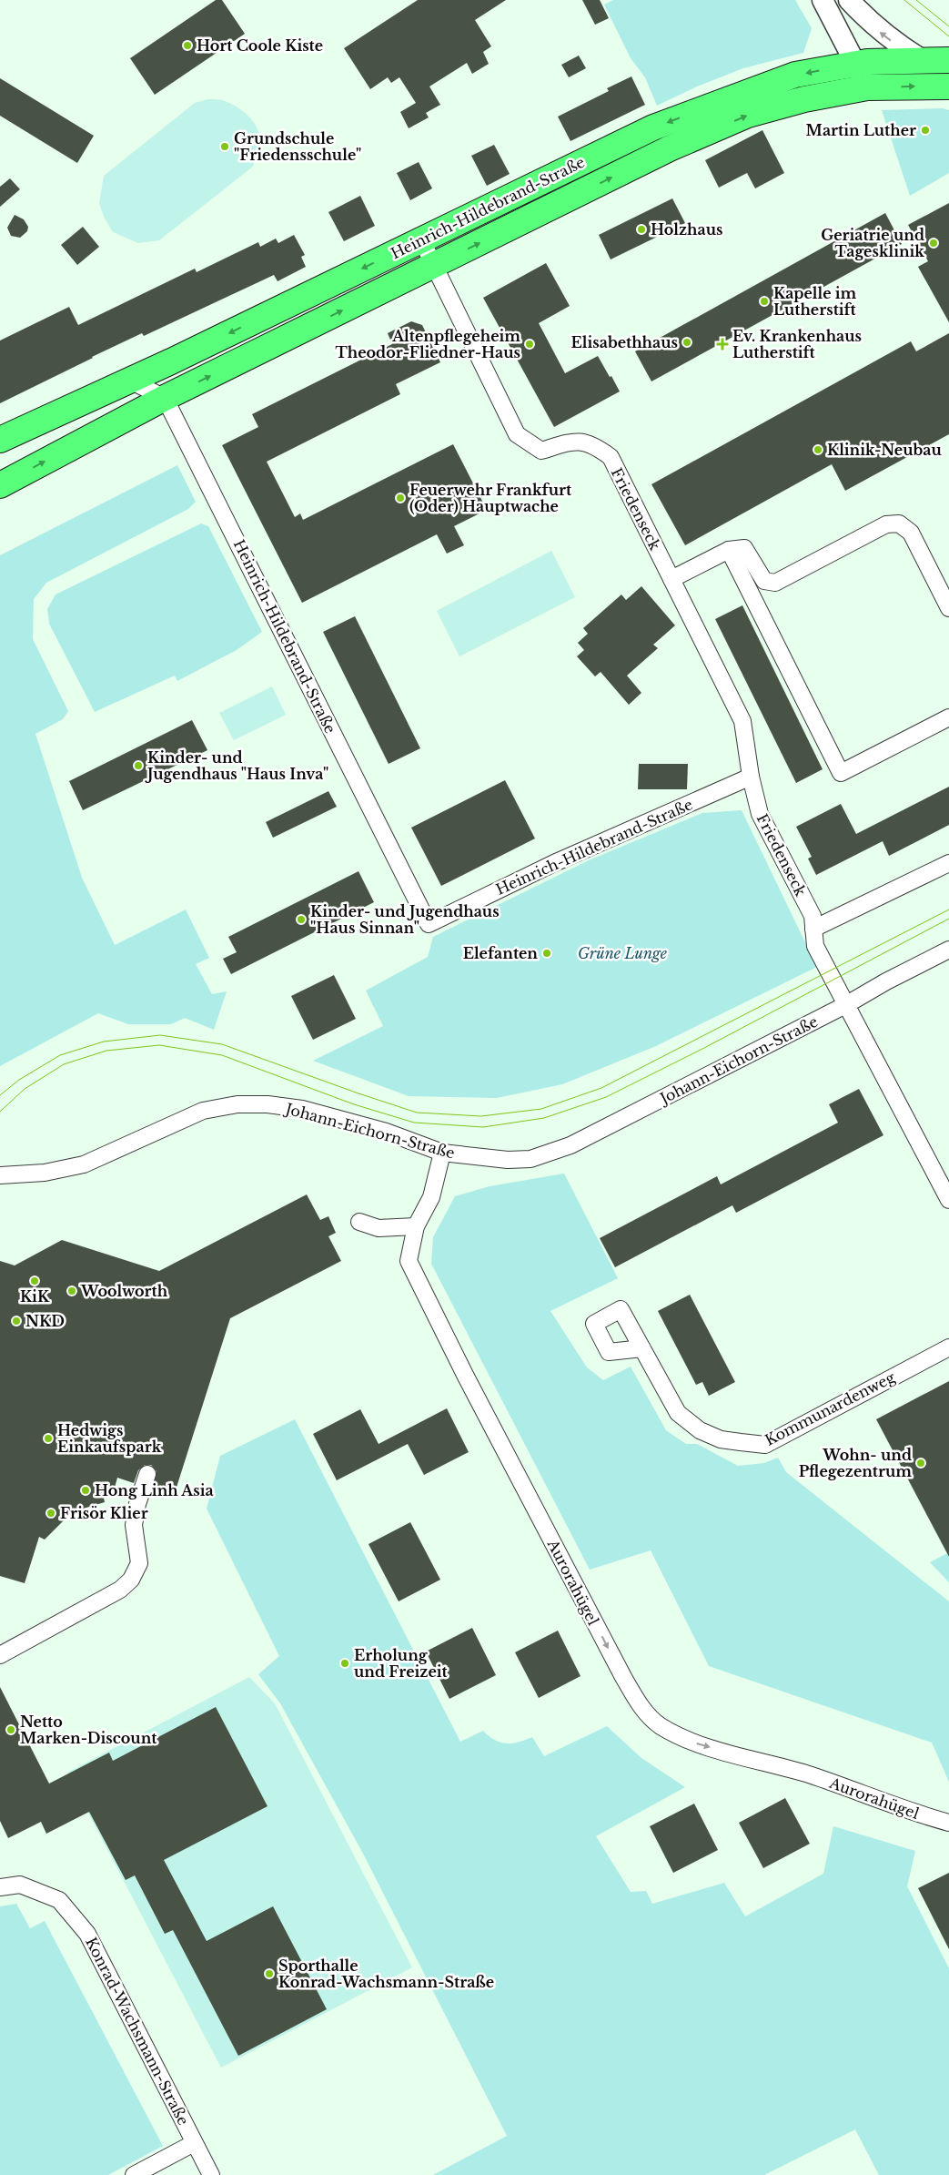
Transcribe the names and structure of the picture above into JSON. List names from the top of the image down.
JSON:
{
  "streets": {
    "main road": ["Heinrich-Hildebrand-Straße"],
    "street": [
      "Friedenseck",
      "Johann-Eichorn-Straße",
      "Kommunardenweg",
      "Aurorahügel",
      "Konrad-Wachsmann-Straße"
    ]
  },
  "crossings": [
    ["Heinrich-Hildebrand-Straße", "Friedenseck"],
    ["Friedenseck", "Johann-Eichorn-Straße"],
    ["Johann-Eichorn-Straße", "Aurorahügel"]
  ],
  "one_way": ["Aurorahügel"],
  "parks": ["Grüne Lunge"],
  "places": {
    "other": [
      "Hort Coole Kiste",
      "Martin Luther",
      "Grundschule \"Friedensschule\"",
      "Holzhaus",
      "Geriatrie und Tagesklinik",
      "Kapelle im Lutherstift",
      "Elisabethhaus",
      "Altenpflegeheim Theodor-Fliedner-Haus",
      "Klinik-Neubau",
      "Feuerwehr Frankfurt (Oder) Hauptwache",
      "Kinder- und Jugendhaus \"Haus Inva\"",
      "Kinder- und Jugendhaus \"Haus Sinnan\"",
      "Elefanten",
      "KiK",
      "Woolworth",
      "NKD",
      "Hedwigs Einkaufspark",
      "Wohn- und Pflegezentrum",
      "Hong Linh Asia",
      "Frisör Klier",
      "Erholung und Freizeit",
      "Netto Marken-Discount",
      "Sporthalle Konrad-Wachsmann-Straße"
    ],
    "health": ["Ev. Krankenhaus Lutherstift"]
  }
}
